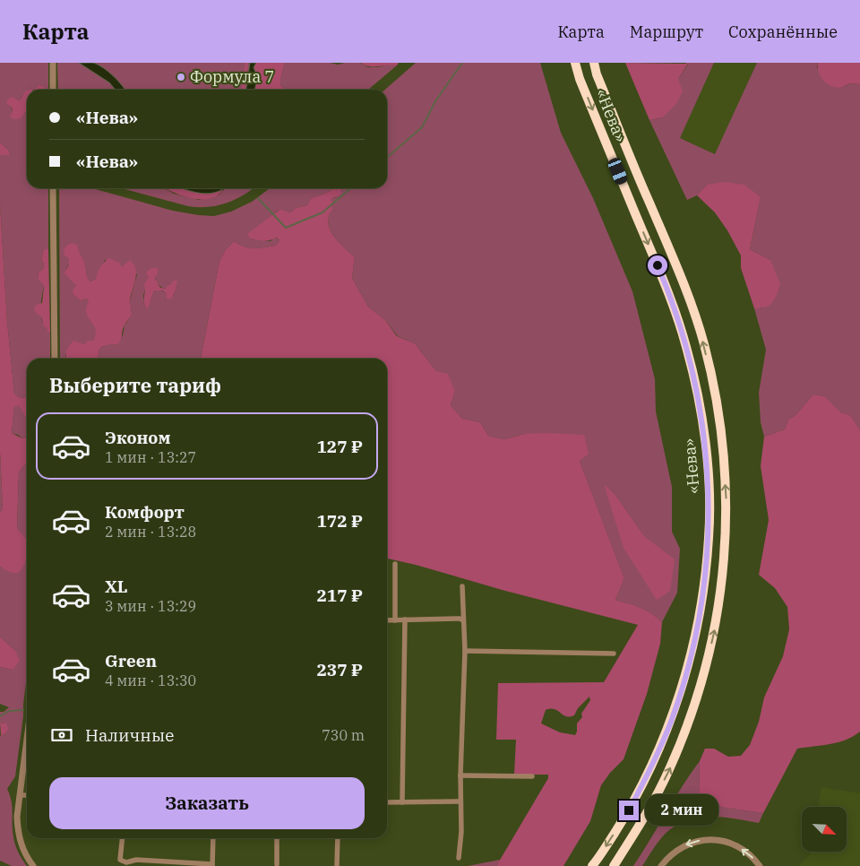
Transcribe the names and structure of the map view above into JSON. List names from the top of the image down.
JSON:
{
  "streets": {
    "highway": ["«Нева»"]
  },
  "places": ["Формула 7"],
  "north": "bottom right",
  "page": {
    "header": "Карта",
    "nav": ["Карта", "Маршрут", "Сохранённые"],
    "banner": ["«Нева»", "«Нева»"],
    "heading": "Выберите тариф",
    "list": [
      {
        "name": "Эконом",
        "note": "1 мин · 13:27",
        "value": "127 ₽"
      },
      {
        "name": "Комфорт",
        "note": "2 мин · 13:28",
        "value": "172 ₽"
      },
      {
        "name": "XL",
        "note": "3 мин · 13:29",
        "value": "217 ₽"
      },
      {
        "name": "Green",
        "note": "4 мин · 13:30",
        "value": "237 ₽"
      }
    ],
    "pay": ["Наличные", "730 m"],
    "buttons": "Заказать",
    "bubble": "2 мин"
  }
}
